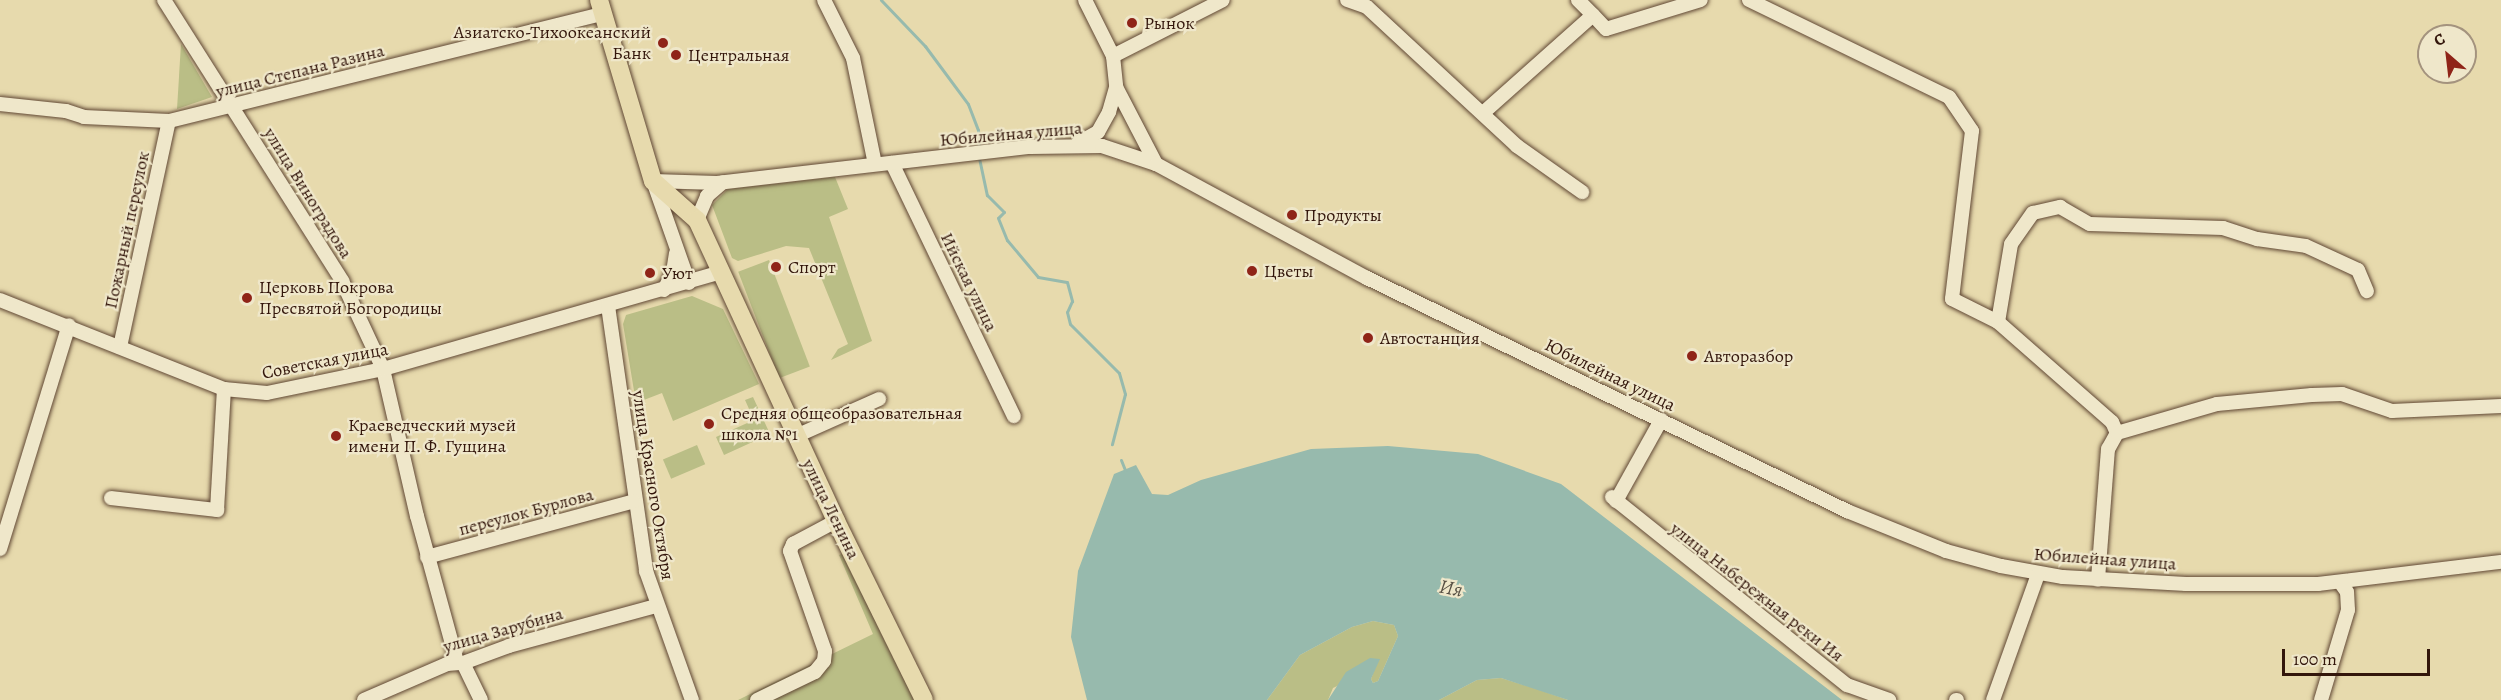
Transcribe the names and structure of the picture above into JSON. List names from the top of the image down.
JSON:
{
  "streets": {
    "main road": ["улица Ленина"],
    "street": [
      "улица Степана Разина",
      "Юбилейная улица",
      "улица Виноградова",
      "Пожарный переулок",
      "Ийская улица",
      "Советская улица",
      "улица Красного Октября",
      "переулок Бурлова",
      "улица Набережная реки Ия",
      "улица Зарубина"
    ]
  },
  "crossings": [
    ["улица Степана Разина", "улица Виноградова"],
    ["улица Степана Разина", "Пожарный переулок"],
    ["Юбилейная улица", "Ийская улица"],
    ["Юбилейная улица", "улица Набережная реки Ия"],
    ["улица Виноградова", "Советская улица"],
    ["улица Виноградова", "переулок Бурлова"],
    ["улица Виноградова", "улица Зарубина"],
    ["Пожарный переулок", "Советская улица"],
    ["Советская улица", "улица Красного Октября"],
    ["Советская улица", "улица Ленина"],
    ["улица Красного Октября", "переулок Бурлова"],
    ["улица Красного Октября", "улица Зарубина"]
  ],
  "water": ["Ия"],
  "places": [
    "Рынок",
    "Азиатско-Тихоокеанский Банк",
    "Центральная",
    "Продукты",
    "Спорт",
    "Цветы",
    "Уют",
    "Церковь Покрова Пресвятой Богородицы",
    "Автостанция",
    "Авторазбор",
    "Средняя общеобразовательная школа №1",
    "Краеведческий музей имени П. Ф. Гущина"
  ],
  "scale_bar": "100 m",
  "north": "top left"
}
